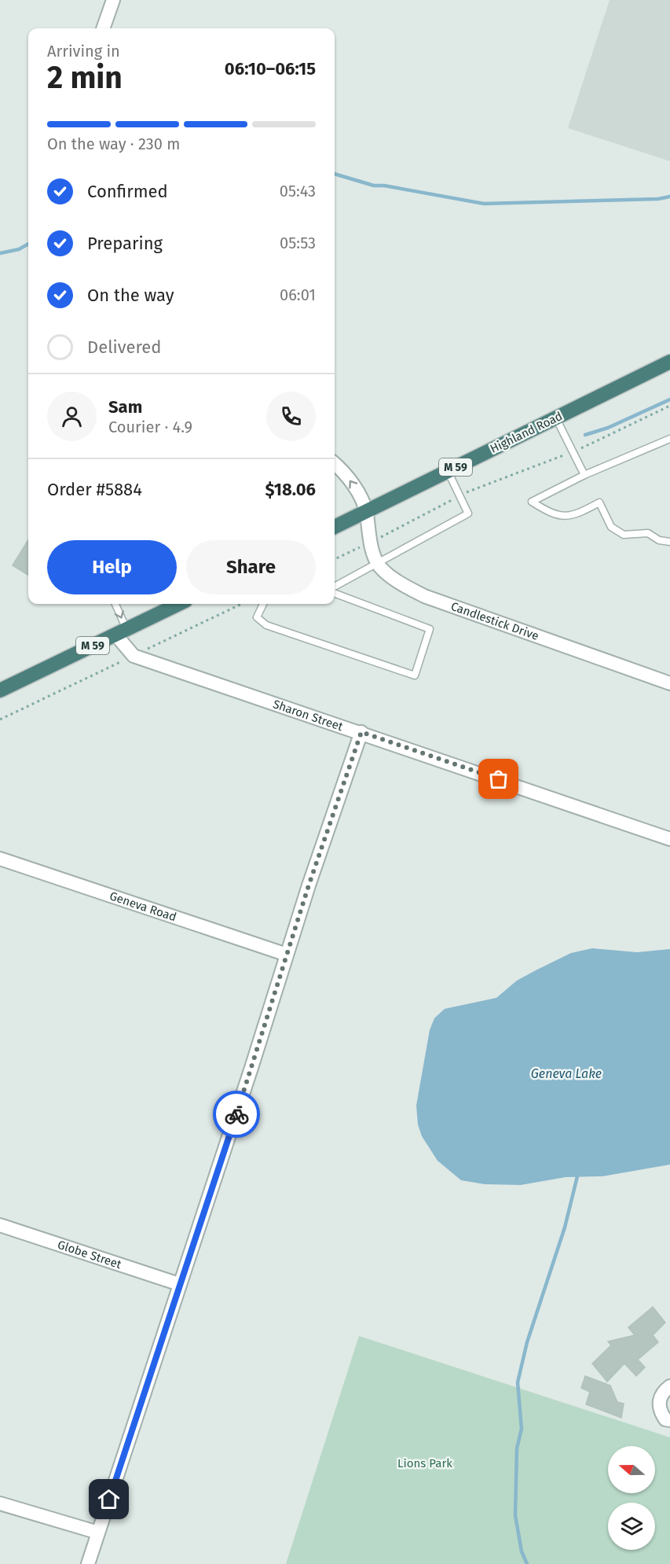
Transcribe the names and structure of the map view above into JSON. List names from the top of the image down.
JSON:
{
  "streets": {
    "highway": ["Highland Road", "M 59"],
    "street": [
      "Candlestick Drive",
      "Sharon Street",
      "Geneva Road",
      "Globe Street"
    ]
  },
  "crossings": [
    ["M 59", "Sharon Street"]
  ],
  "water": ["Geneva Lake"],
  "parks": ["Lions Park"],
  "north": "left",
  "page": {
    "heading": ["2 min", "Arriving in", "06:10–06:15"],
    "panel": [
      "Sam",
      "Courier · 4.9",
      "Order #5884",
      "$18.06"
    ],
    "bar": "On the way · 230 m",
    "list": [
      ["Confirmed", "05:43"],
      ["Preparing", "05:53"],
      ["On the way", "06:01"],
      "Delivered"
    ],
    "buttons": ["Help", "Share"]
  }
}
